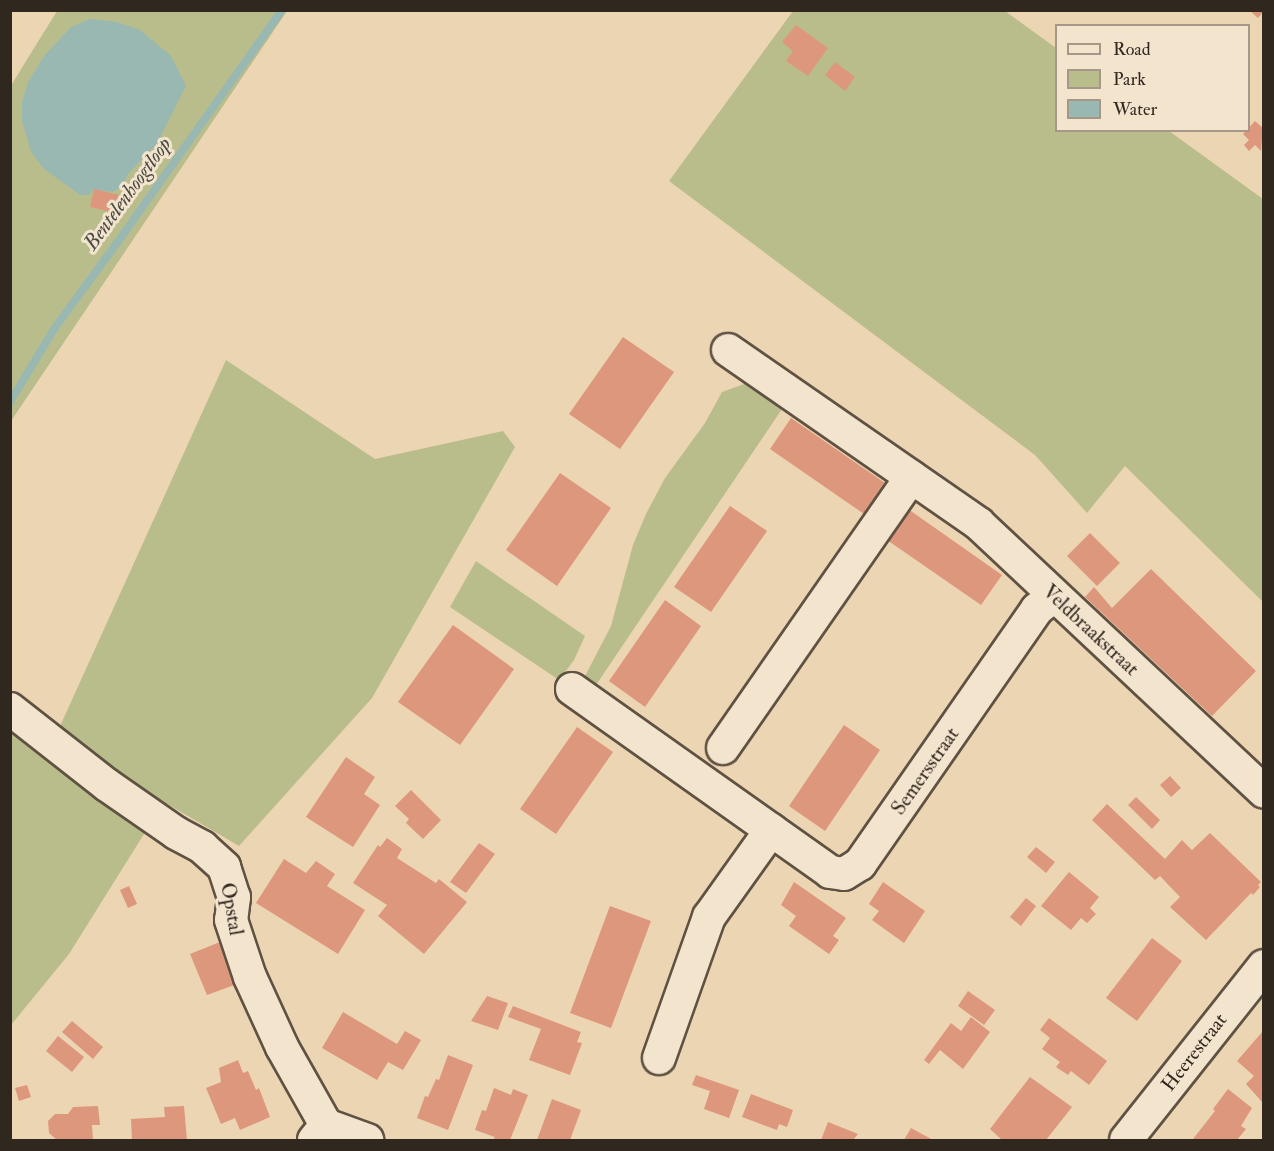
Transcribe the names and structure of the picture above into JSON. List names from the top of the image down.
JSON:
{
  "streets": {
    "street": [
      "Veldbraakstraat",
      "Semersstraat",
      "Opstal",
      "Heerestraat"
    ]
  },
  "crossings": [
    ["Veldbraakstraat", "Semersstraat"]
  ],
  "water": ["Bentelenhoogtloop"],
  "legend": ["Road", "Park", "Water"]
}
